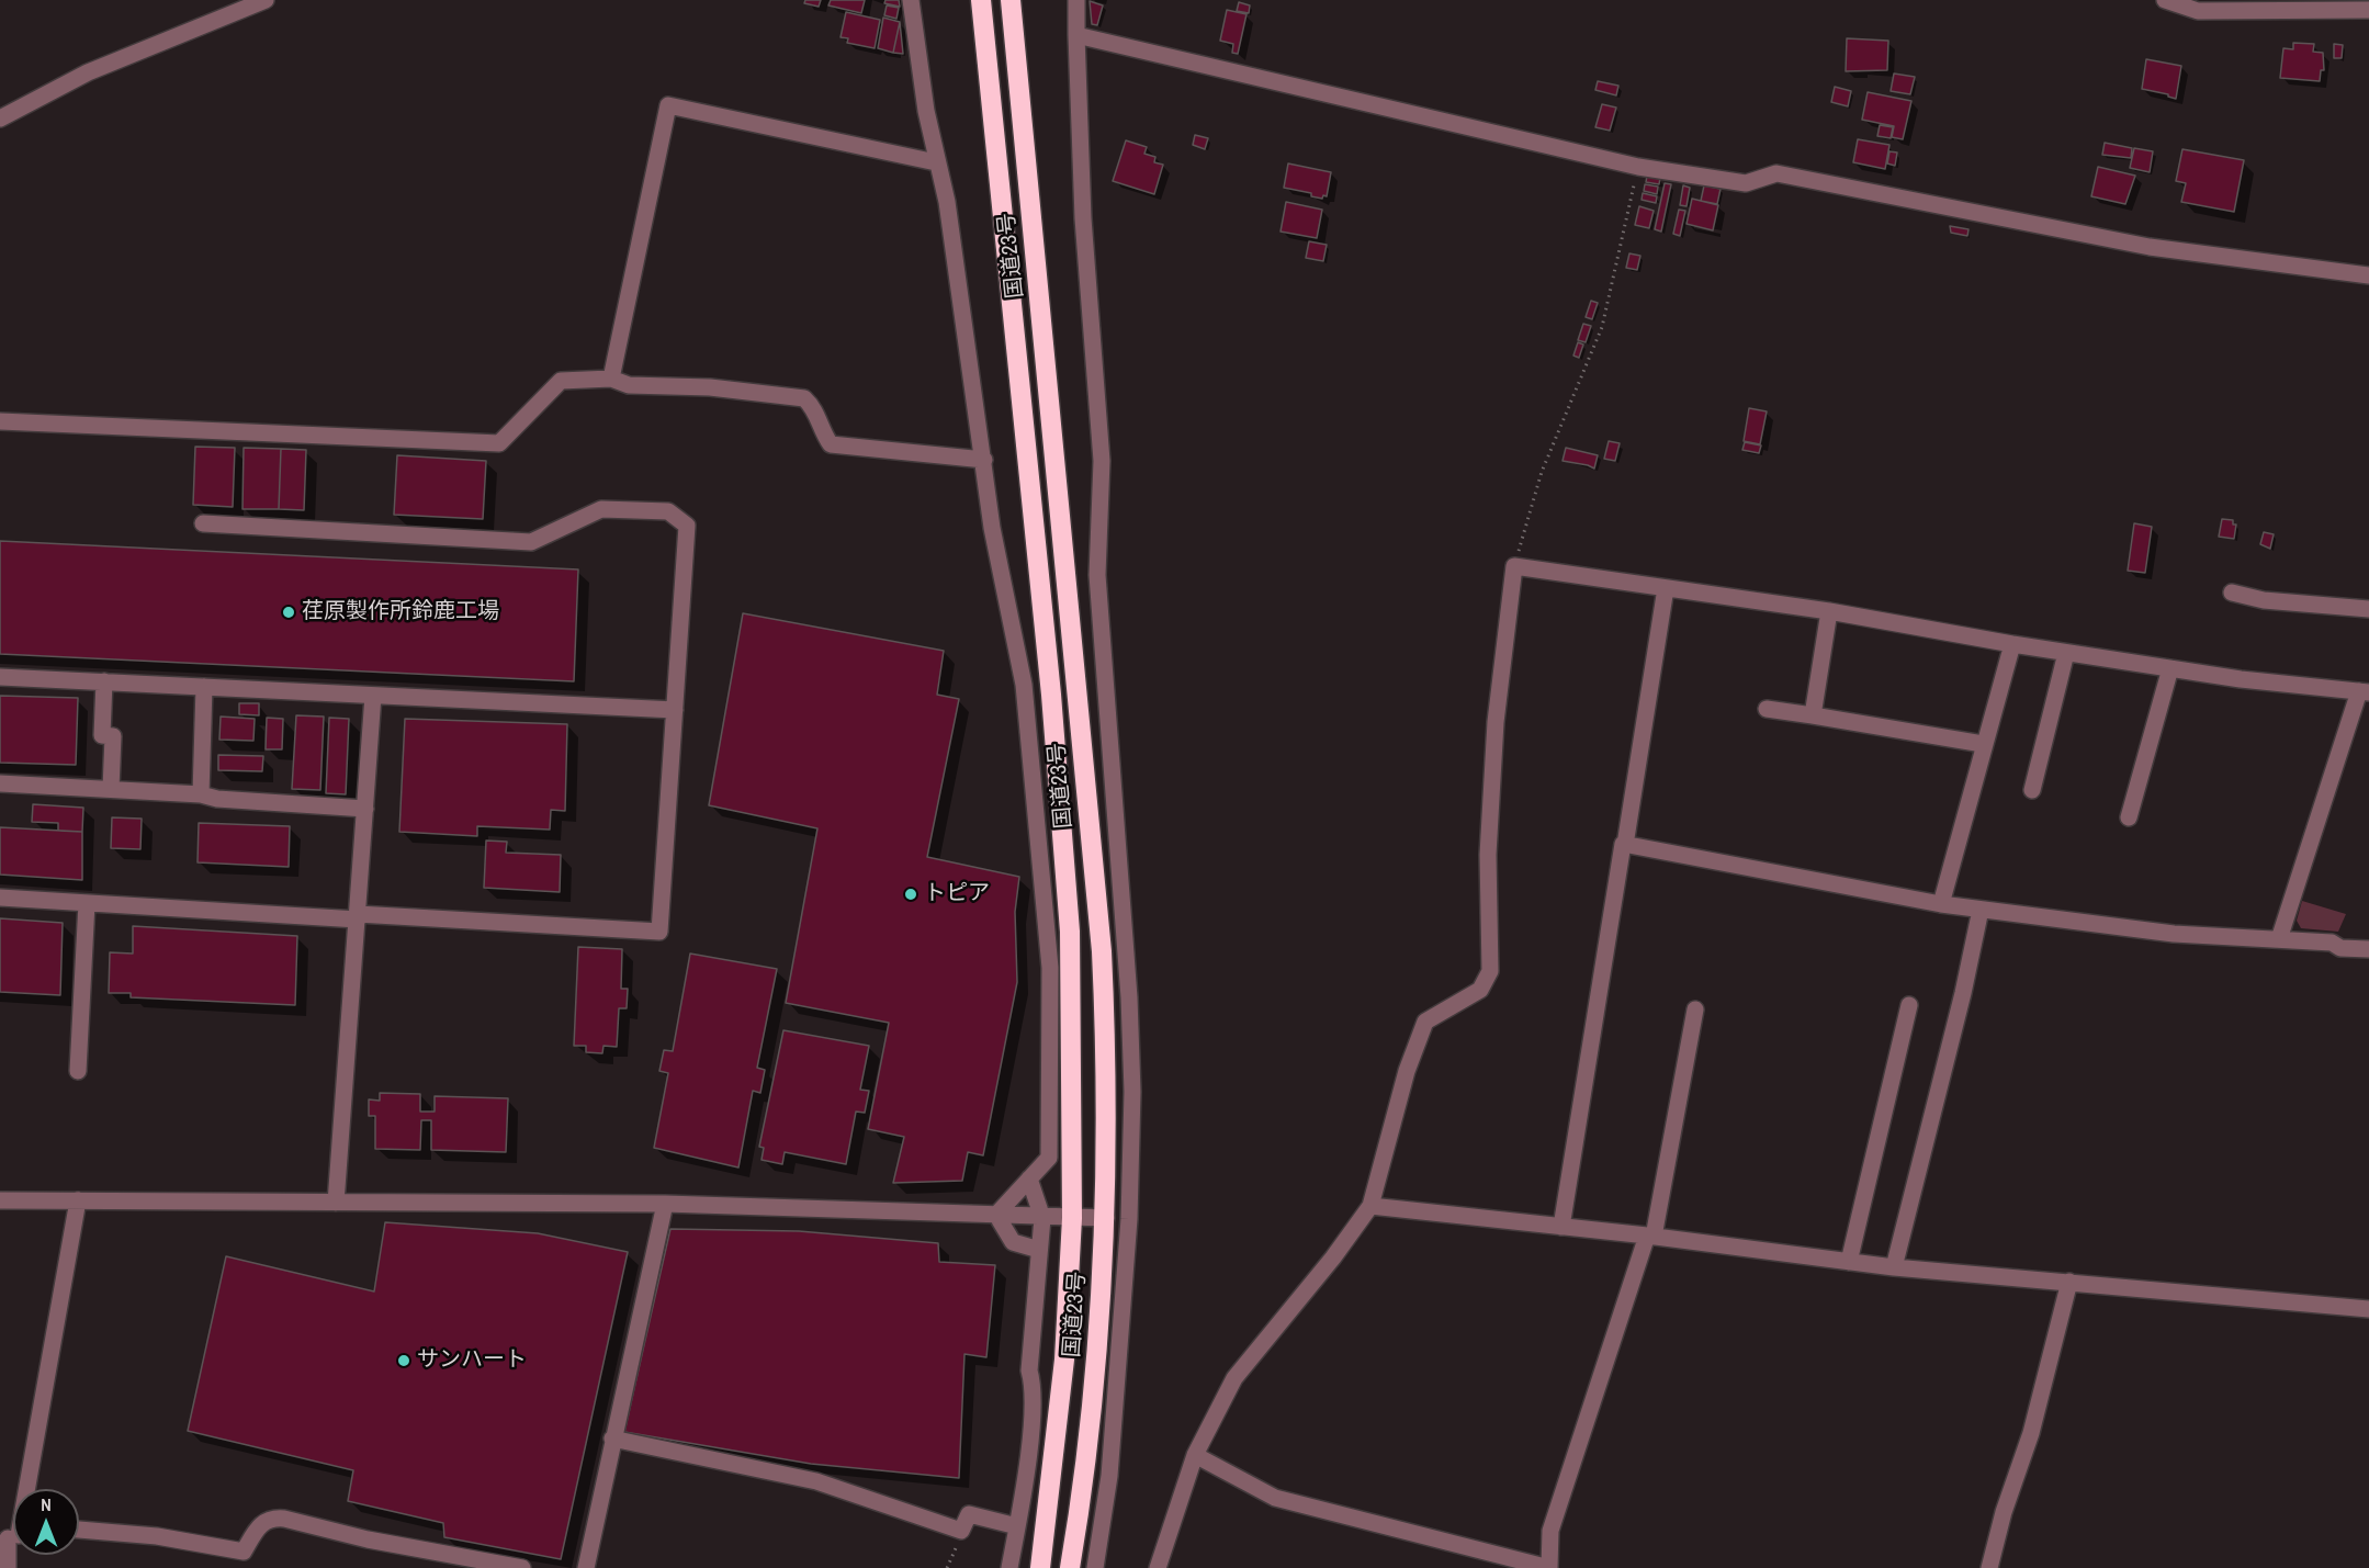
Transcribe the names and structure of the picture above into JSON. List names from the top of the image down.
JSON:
{
  "streets": {
    "highway": ["国道23号"]
  },
  "places": ["荏原製作所鈴鹿工場", "トピア", "サンハート"],
  "north": "top"
}
